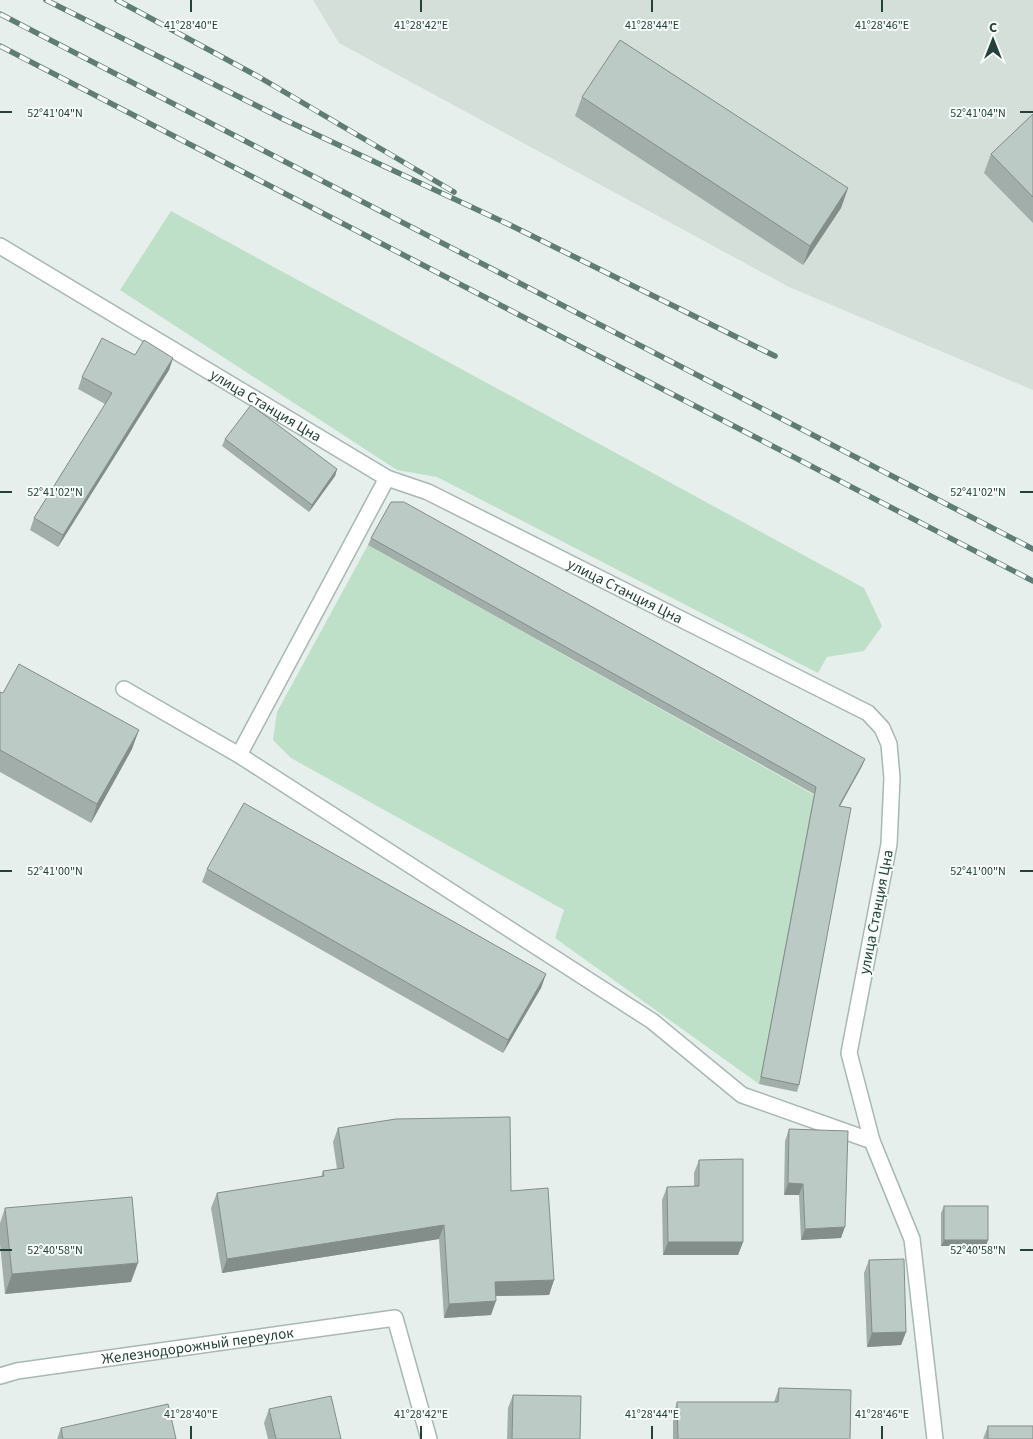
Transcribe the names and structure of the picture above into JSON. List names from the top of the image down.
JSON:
{
  "streets": {
    "street": ["улица Станция Цна", "Железнодорожный переулок"]
  },
  "north": "top",
  "coordinates": [
    "41°28'40\"E",
    "41°28'42\"E",
    "41°28'44\"E",
    "41°28'46\"E",
    "52°41'04\"N",
    "52°41'02\"N",
    "52°41'00\"N",
    "52°40'58\"N"
  ]
}
